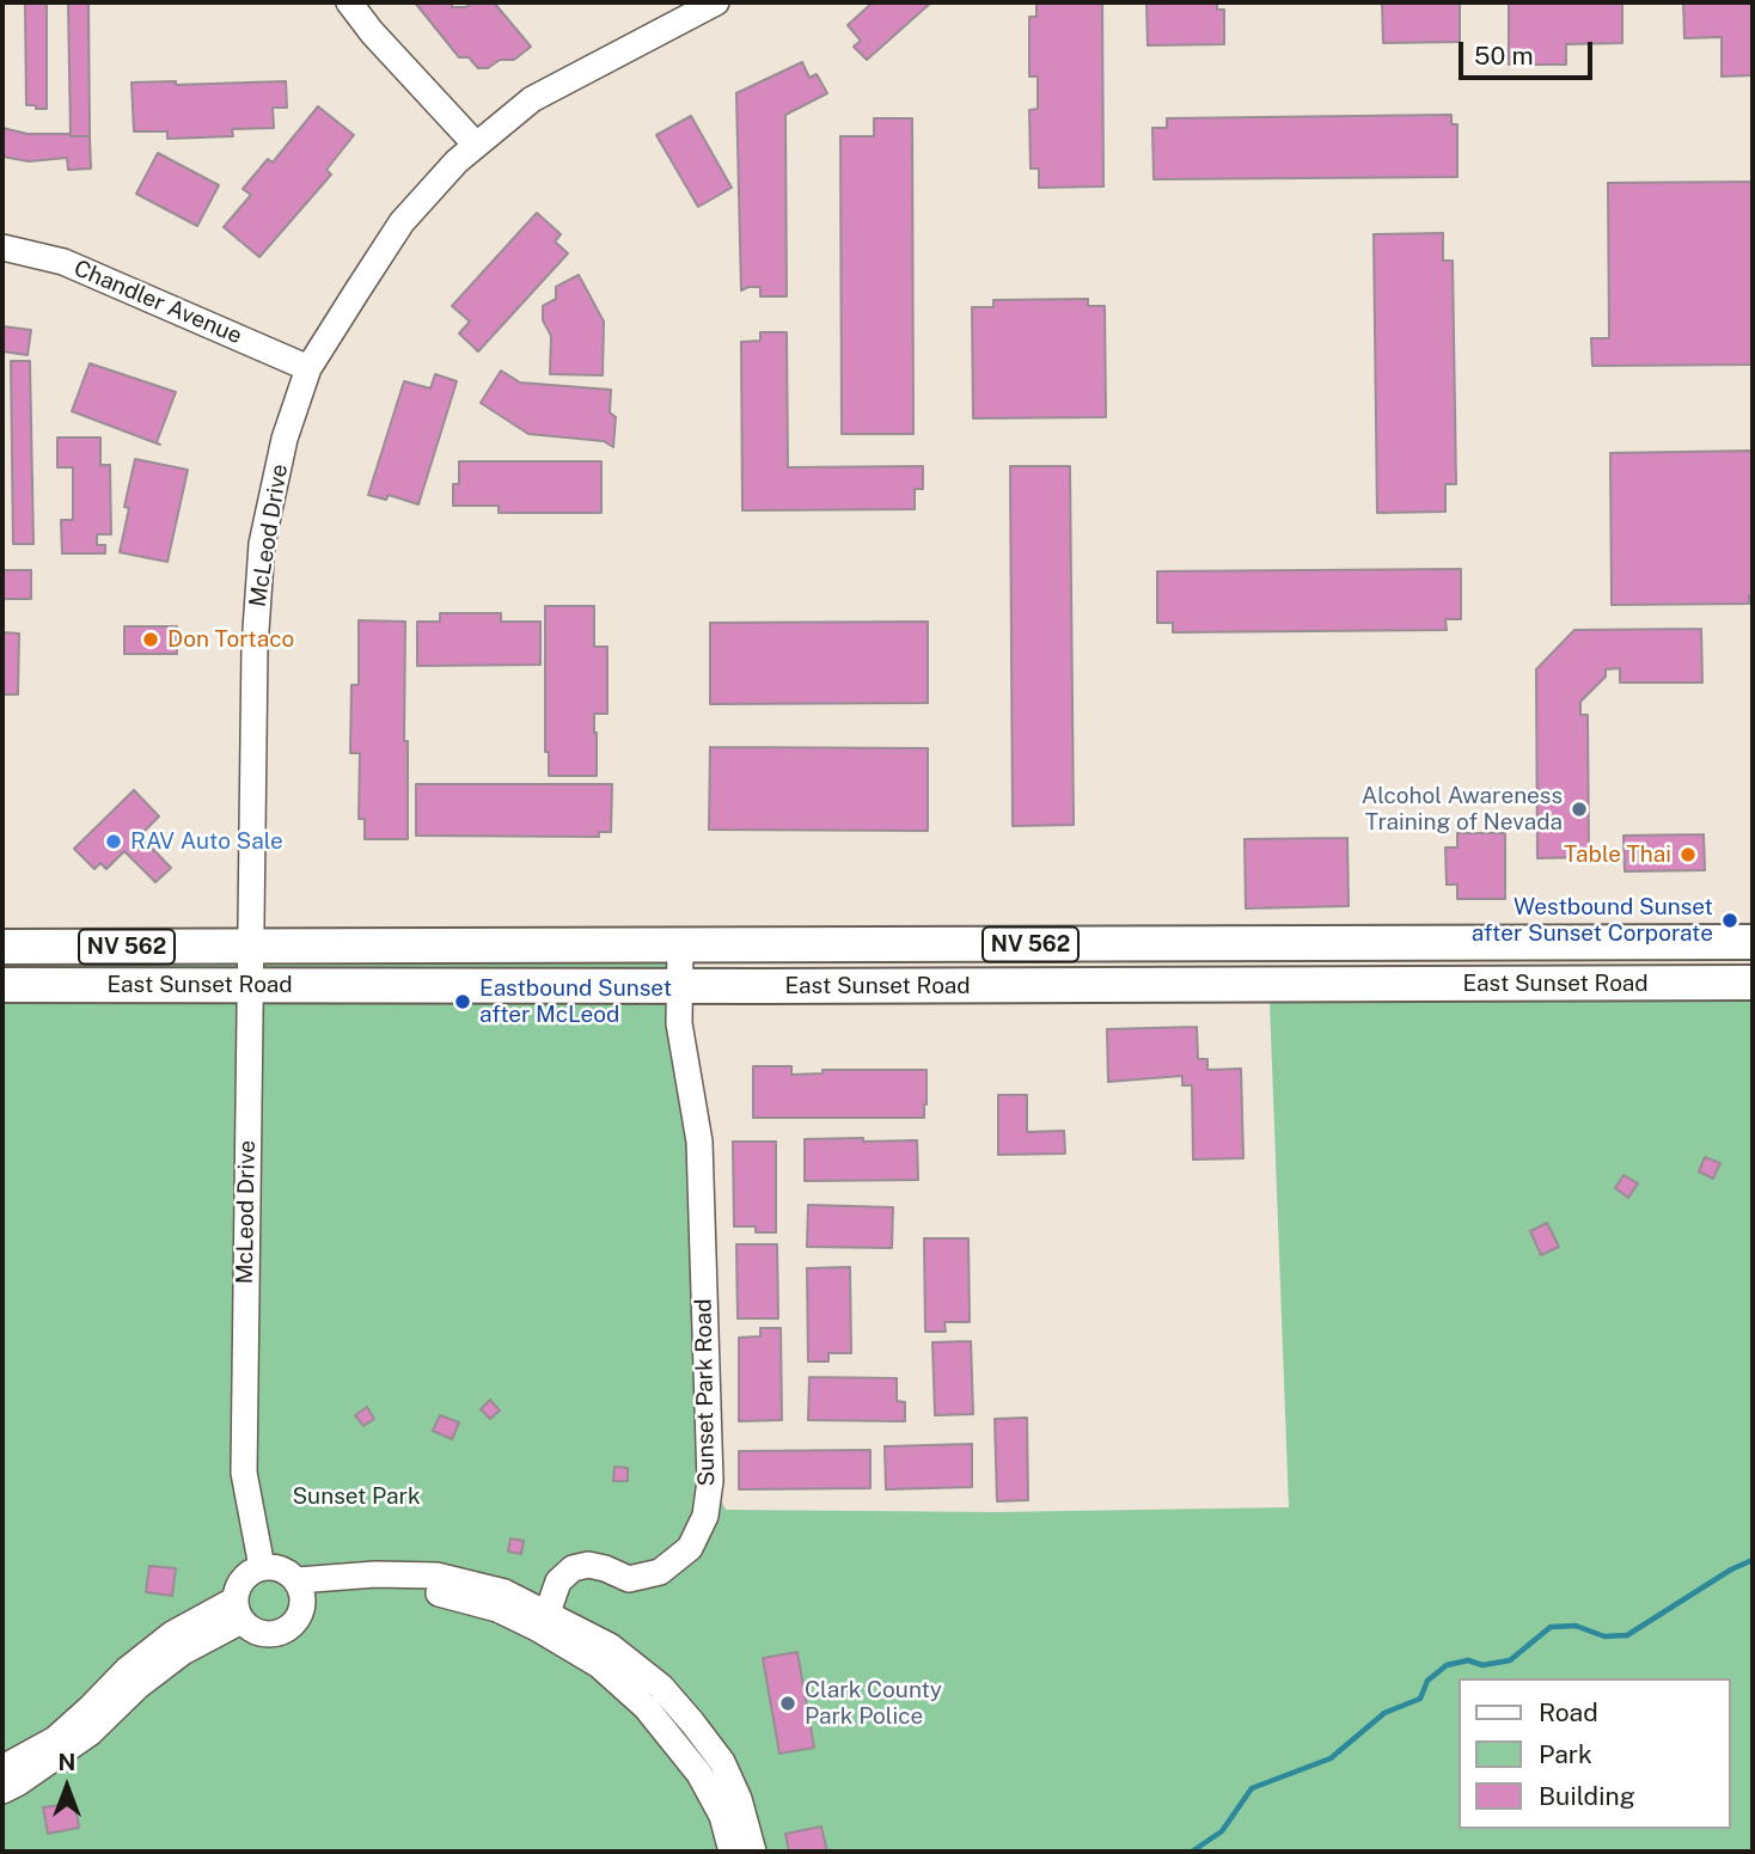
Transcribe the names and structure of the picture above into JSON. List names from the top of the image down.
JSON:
{
  "streets": {
    "main road": ["NV 562", "East Sunset Road"],
    "street": ["Chandler Avenue", "McLeod Drive", "Sunset Park Road"]
  },
  "crossings": [
    ["Chandler Avenue", "McLeod Drive"],
    ["McLeod Drive", "East Sunset Road"],
    ["East Sunset Road", "Sunset Park Road"]
  ],
  "parks": ["Sunset Park"],
  "places": [
    "Don Tortaco",
    "Alcohol Awareness Training of Nevada",
    "RAV Auto Sale",
    "Table Thai",
    "Westbound Sunset after Sunset Corporate",
    "Eastbound Sunset after McLeod",
    "Clark County Park Police"
  ],
  "legend": ["Road", "Park", "Building"],
  "scale_bar": "50 m",
  "north": "top"
}
